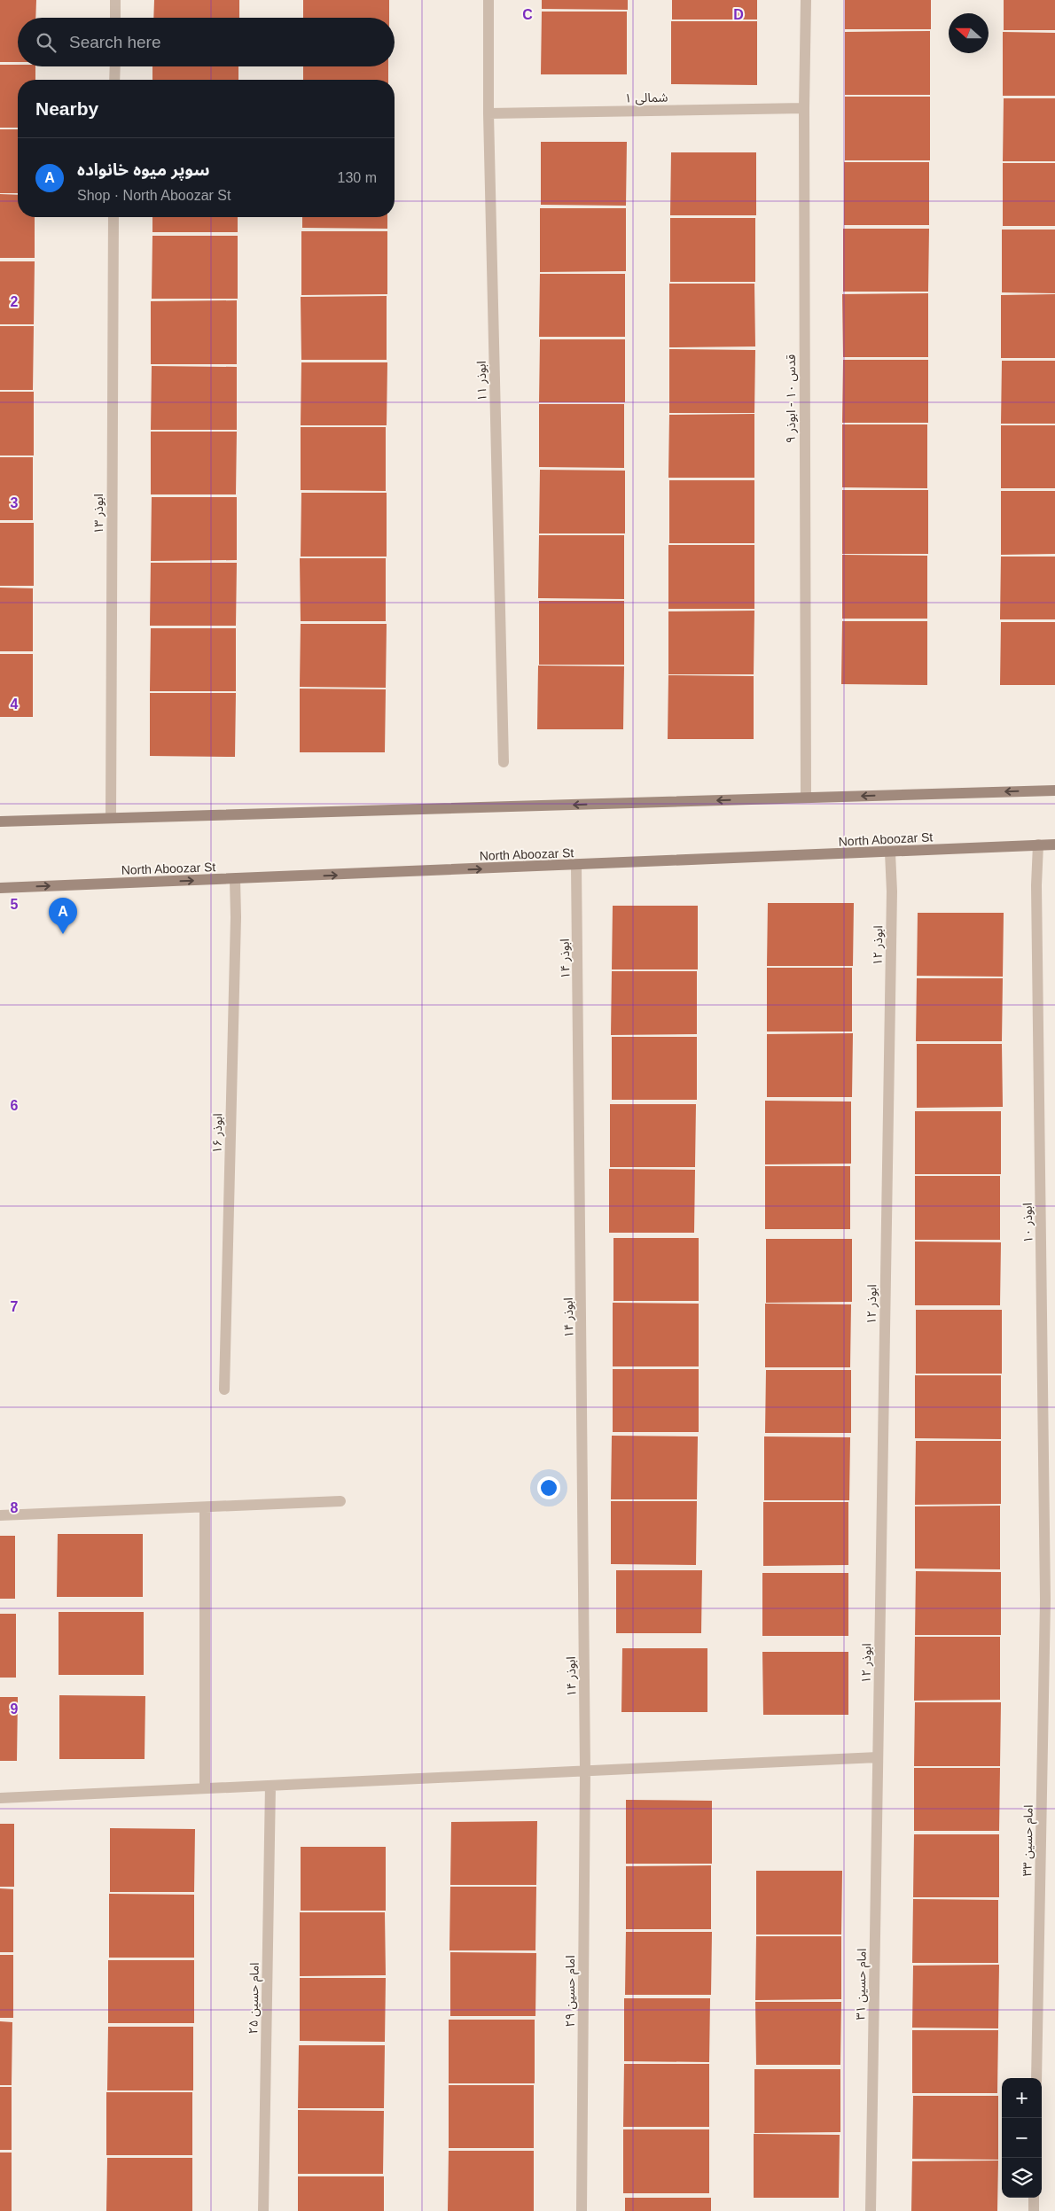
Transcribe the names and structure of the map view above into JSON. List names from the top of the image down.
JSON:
{
  "streets": {
    "main road": ["North Aboozar St"],
    "street": [
      "شمالی ۱",
      "ابوذر ۱۱",
      "قدس ۱۰ - ابوذر ۹",
      "ابوذر ۱۳",
      "ابوذر ۱۲",
      "ابوذر ۱۴",
      "ابوذر ۱۶",
      "ابوذر ۱۰",
      "امام حسین ۳۳",
      "امام حسین ۳۱",
      "امام حسین ۲۹",
      "امام حسین ۲۵"
    ]
  },
  "crossings": [
    ["شمالی ۱", "ابوذر ۱۱"],
    ["شمالی ۱", "قدس ۱۰ - ابوذر ۹"],
    ["North Aboozar St", "ابوذر ۱۲"],
    ["North Aboozar St", "ابوذر ۱۴"],
    ["North Aboozar St", "ابوذر ۱۶"],
    ["North Aboozar St", "ابوذر ۱۰"],
    ["ابوذر ۱۲", "امام حسین ۳۱"],
    ["ابوذر ۱۴", "امام حسین ۲۹"],
    ["ابوذر ۱۰", "امام حسین ۳۳"]
  ],
  "north": "left",
  "page": {
    "search": "Search here",
    "heading": "Nearby",
    "list": [
      {
        "mark": "A",
        "name": "سوپر میوه خانواده",
        "note": "Shop · North Aboozar St",
        "value": "130 m"
      }
    ],
    "pins": "A",
    "map_buttons": ["+", "−"]
  },
  "grid": {
    "columns": ["C", "D"],
    "rows": [
      "2",
      "3",
      "4",
      "5",
      "6",
      "7",
      "8",
      "9"
    ]
  }
}
